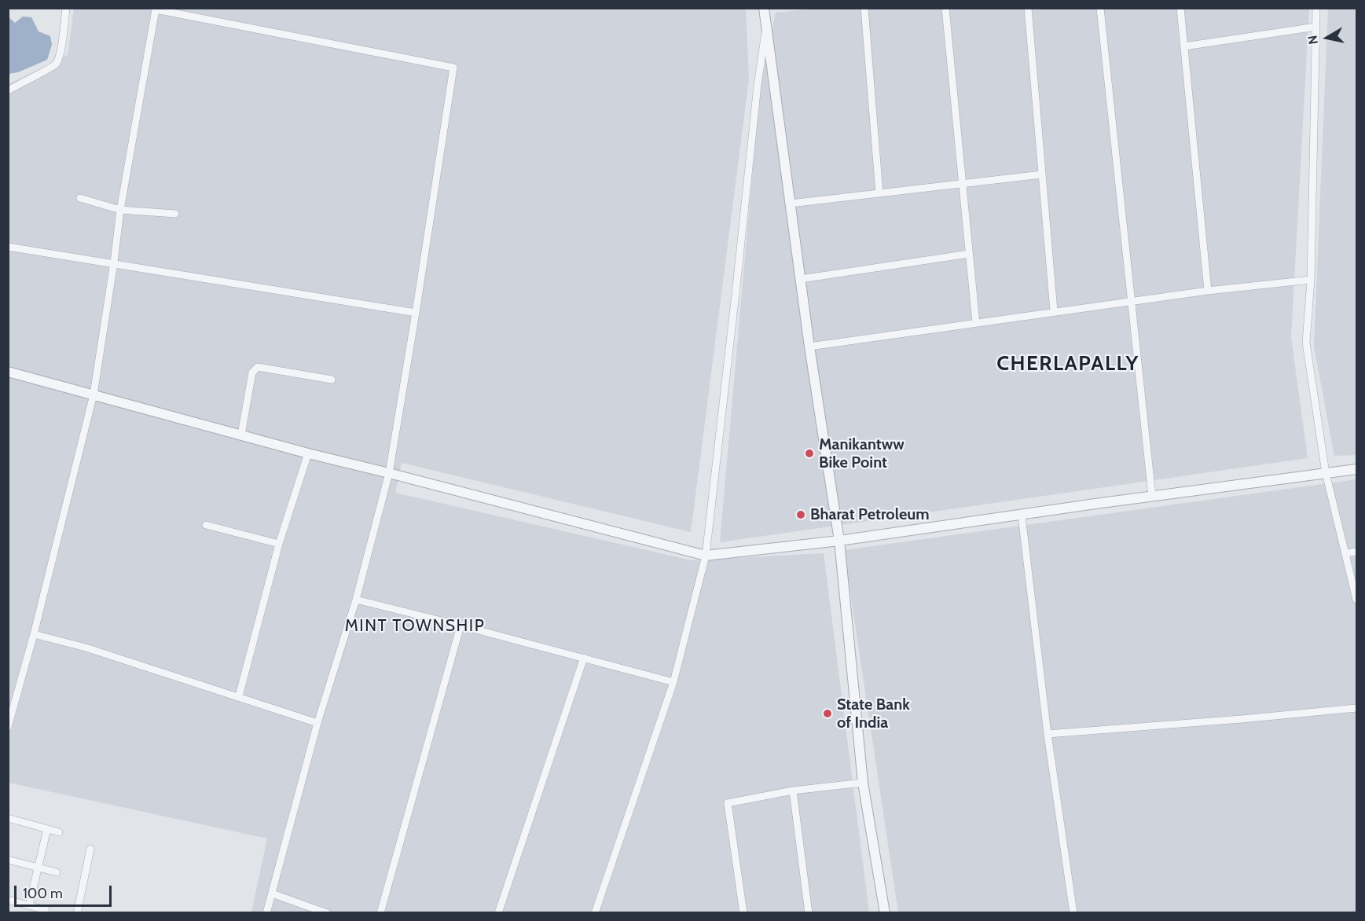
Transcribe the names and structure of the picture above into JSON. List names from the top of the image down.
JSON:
{
  "districts": ["CHERLAPALLY", "MINT TOWNSHIP"],
  "places": ["Manikantww Bike Point", "Bharat Petroleum", "State Bank of India"],
  "scale_bar": "100 m",
  "north": "left"
}
